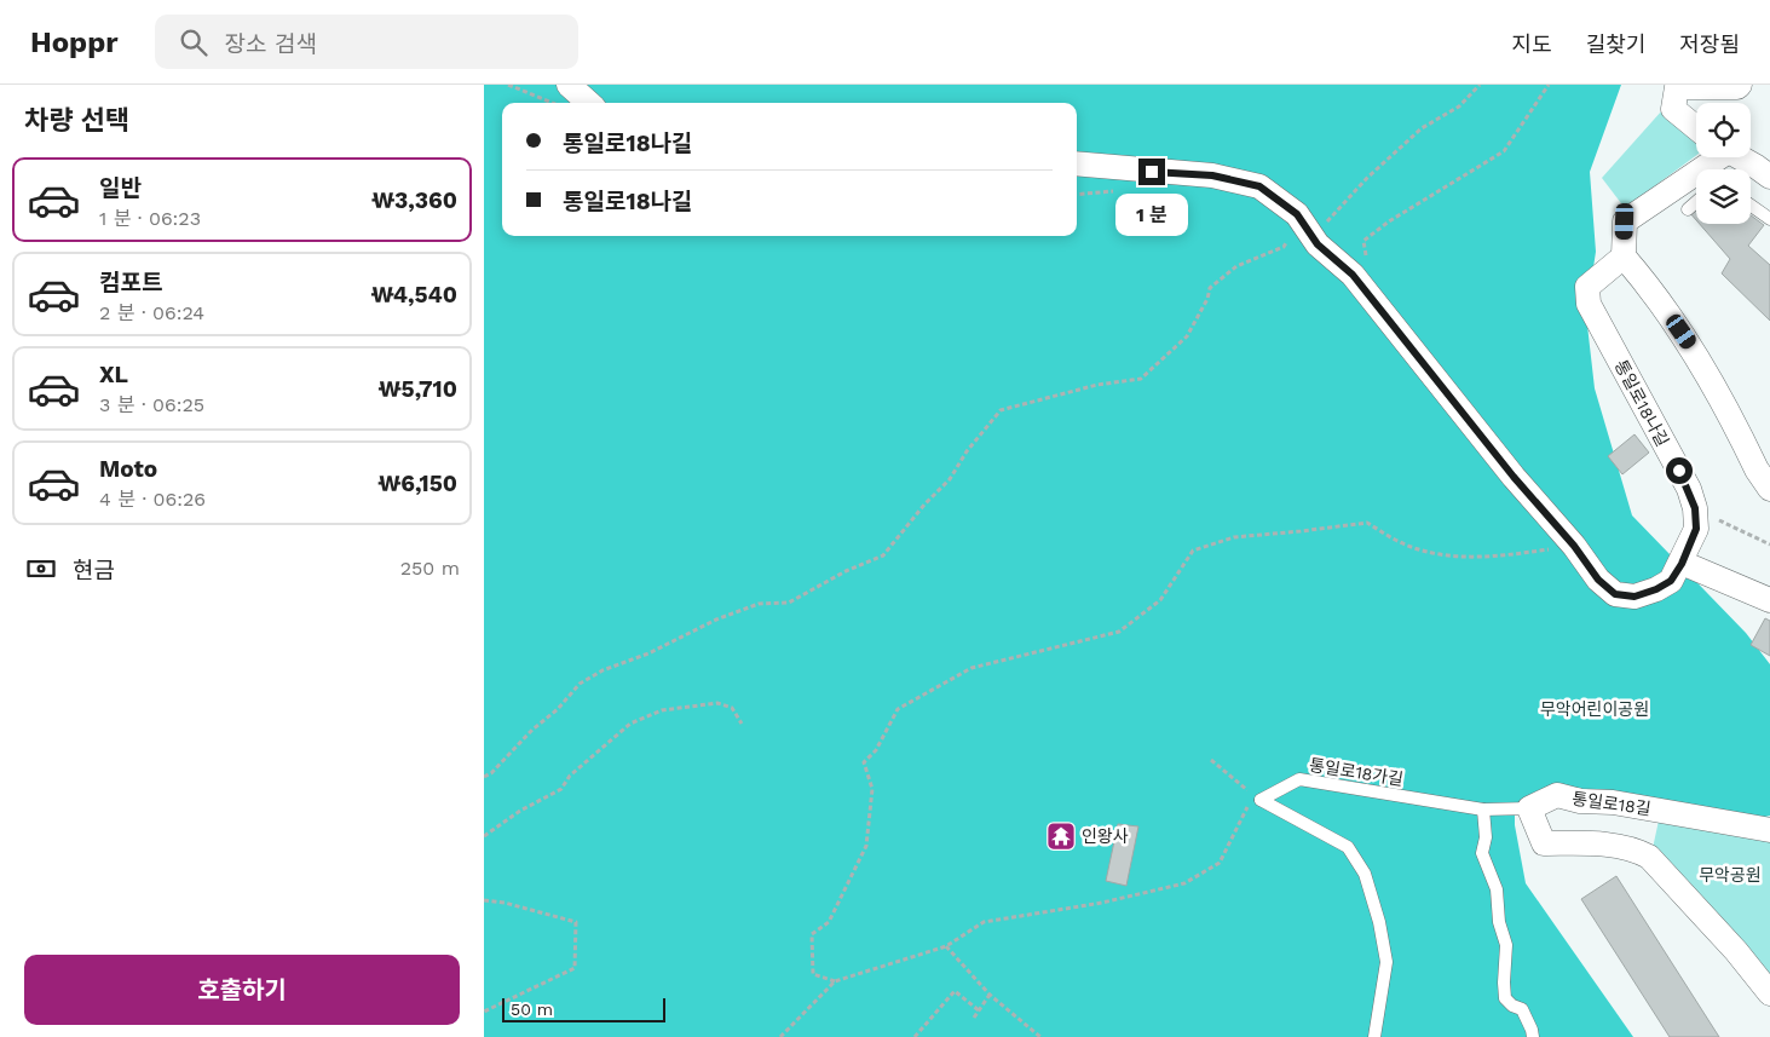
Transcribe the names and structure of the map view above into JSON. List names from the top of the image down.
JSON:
{
  "streets": {
    "street": ["통일로18나길", "통일로18길"],
    "lane": ["통일로18가길"]
  },
  "crossings": [
    ["통일로18가길", "통일로18길"]
  ],
  "parks": ["무악어린이공원", "무악공원"],
  "places": {
    "temple": ["인왕사"]
  },
  "scale_bar": "50 m",
  "page": {
    "header": "Hoppr",
    "search": "장소 검색",
    "nav": ["지도", "길찾기", "저장됨"],
    "heading": "차량 선택",
    "banner": ["통일로18나길", "통일로18나길"],
    "list": [
      {
        "name": "일반",
        "note": "1 분 · 06:23",
        "value": "₩3,360"
      },
      {
        "name": "컴포트",
        "note": "2 분 · 06:24",
        "value": "₩4,540"
      },
      {
        "name": "XL",
        "note": "3 분 · 06:25",
        "value": "₩5,710"
      },
      {
        "name": "Moto",
        "note": "4 분 · 06:26",
        "value": "₩6,150"
      }
    ],
    "bubble": "1 분",
    "pay": ["현금", "250 m"],
    "buttons": "호출하기",
    "scale": "50 m"
  }
}
